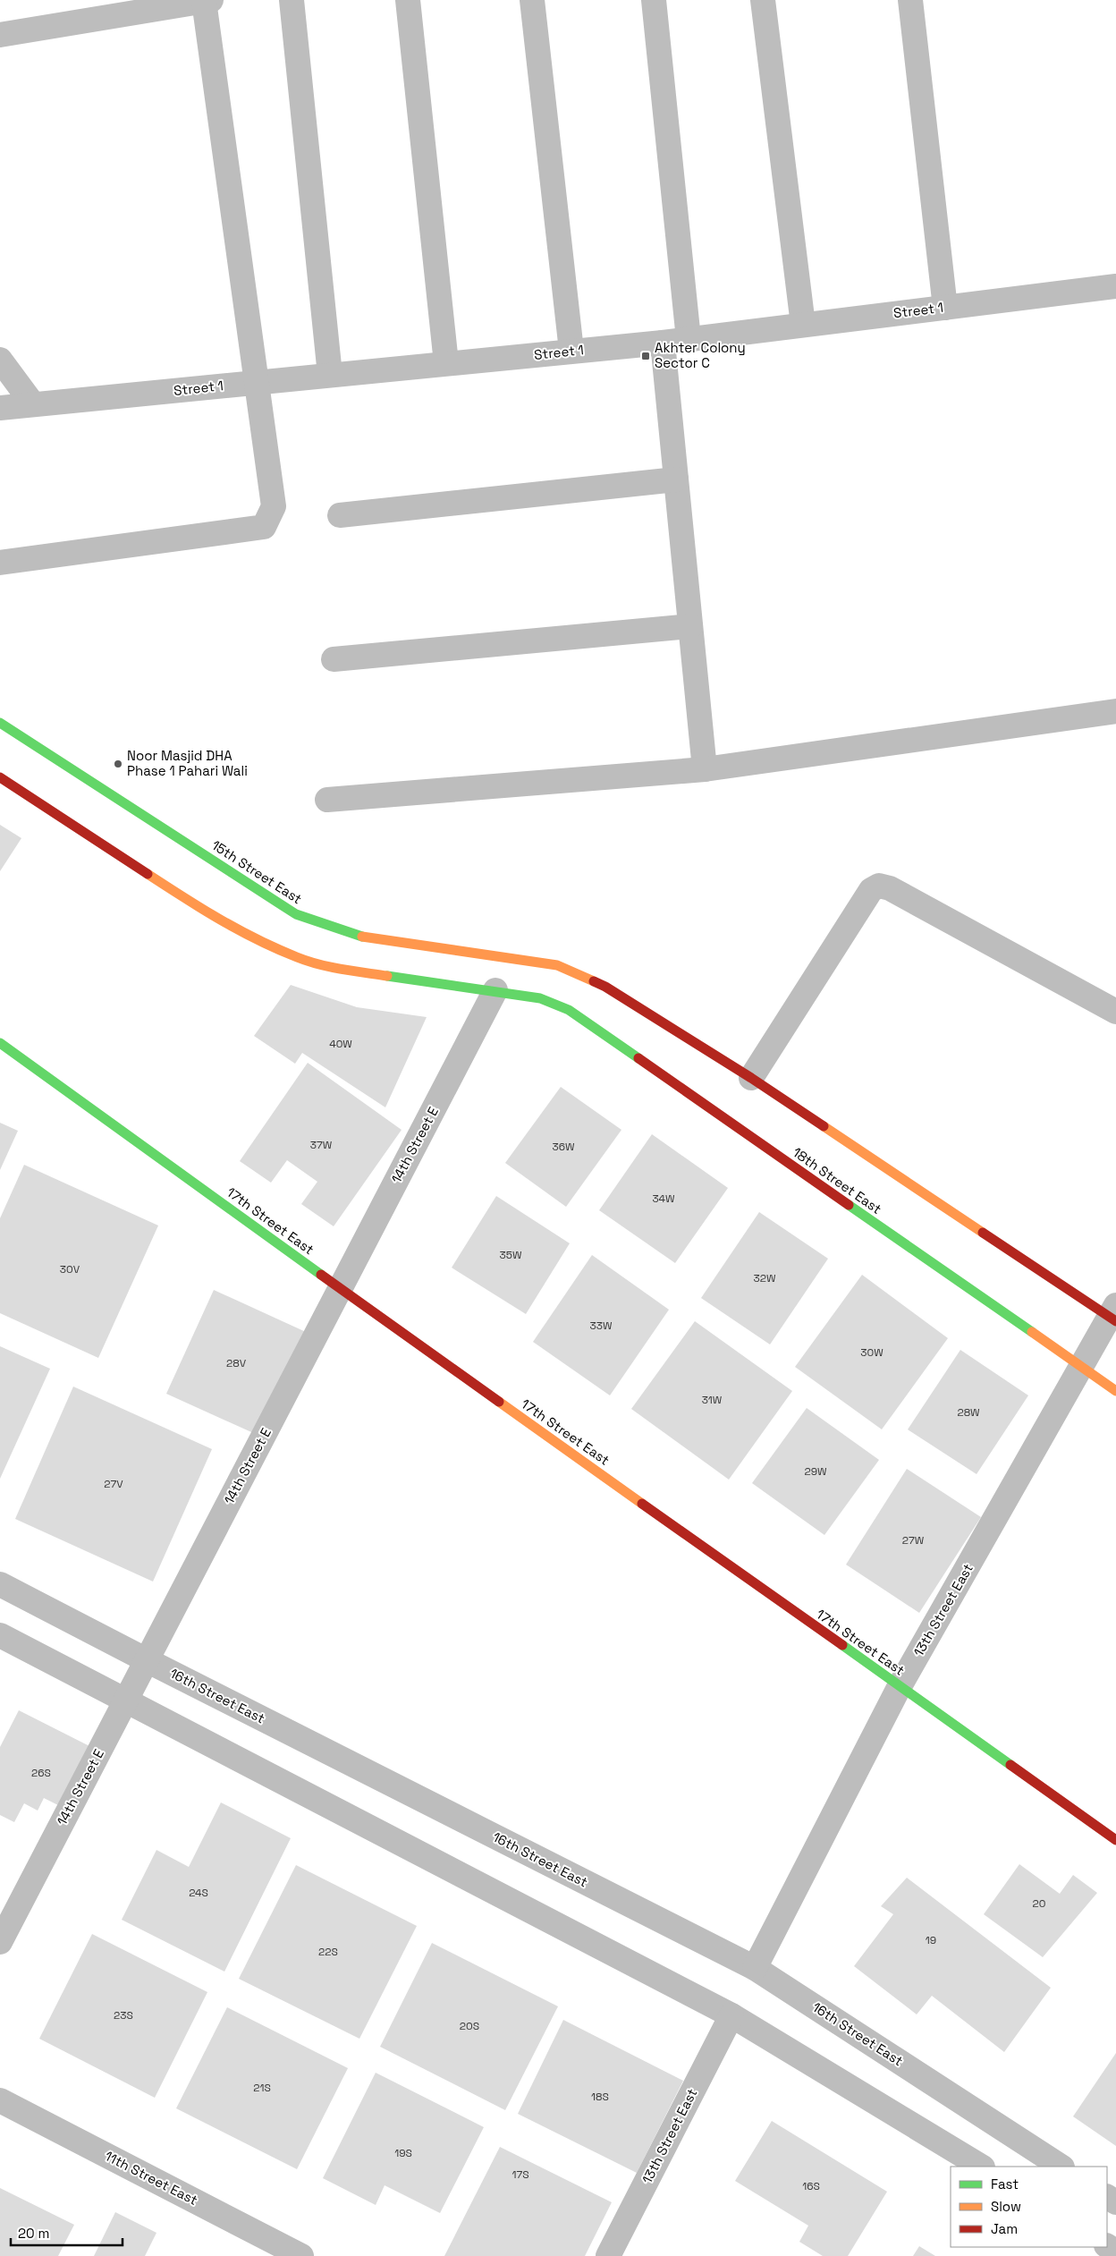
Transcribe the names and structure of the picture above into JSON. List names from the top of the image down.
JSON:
{
  "streets": {
    "street": [
      "Street 1",
      "15th Street East",
      "14th Street E",
      "18th Street East",
      "17th Street East",
      "13th Street East",
      "16th Street East",
      "11th Street East"
    ]
  },
  "crossings": [
    ["14th Street E", "18th Street East"],
    ["14th Street E", "17th Street East"],
    ["14th Street E", "16th Street East"],
    ["18th Street East", "13th Street East"],
    ["17th Street East", "13th Street East"],
    ["13th Street East", "16th Street East"]
  ],
  "places": {
    "transit": ["Akhter Colony Sector C"],
    "other": ["Noor Masjid DHA Phase 1 Pahari Wali"]
  },
  "house_numbers": [
    "40W",
    "37W",
    "36W",
    "34W",
    "35W",
    "30V",
    "32W",
    "33W",
    "30W",
    "28V",
    "31W",
    "28W",
    "29W",
    "27V",
    "27W",
    "26S",
    "24S",
    "20",
    "19",
    "22S",
    "23S",
    "20S",
    "21S",
    "18S",
    "19S",
    "17S",
    "16S"
  ],
  "legend": ["Fast", "Slow", "Jam"],
  "scale_bar": "20 m"
}
